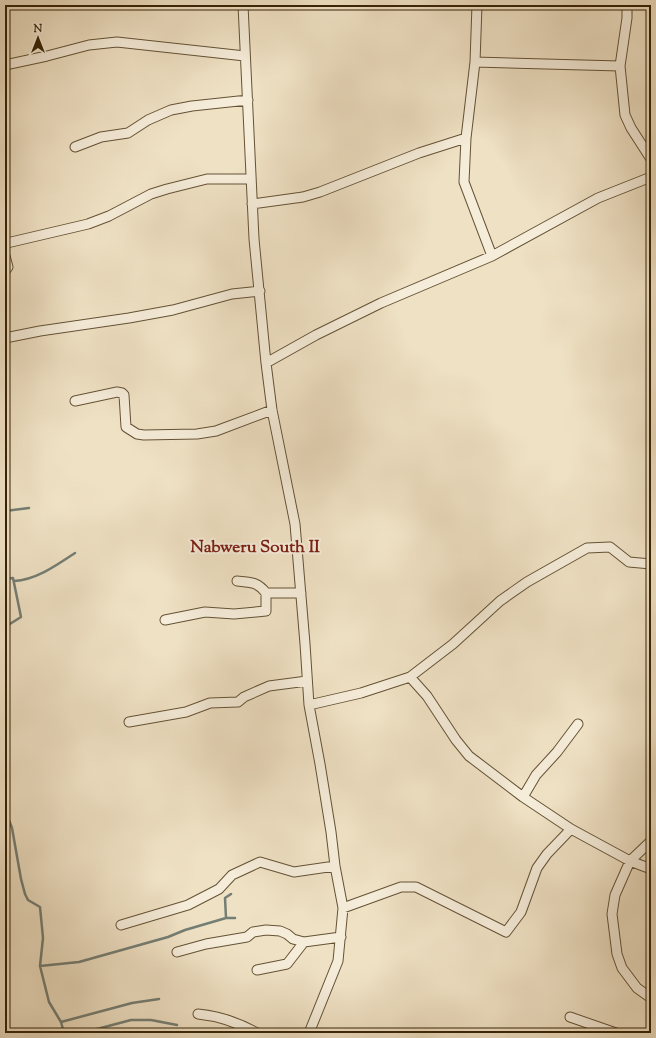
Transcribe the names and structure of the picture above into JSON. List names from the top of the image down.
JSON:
{
  "districts": ["Nabweru South II"],
  "north": "top"
}
